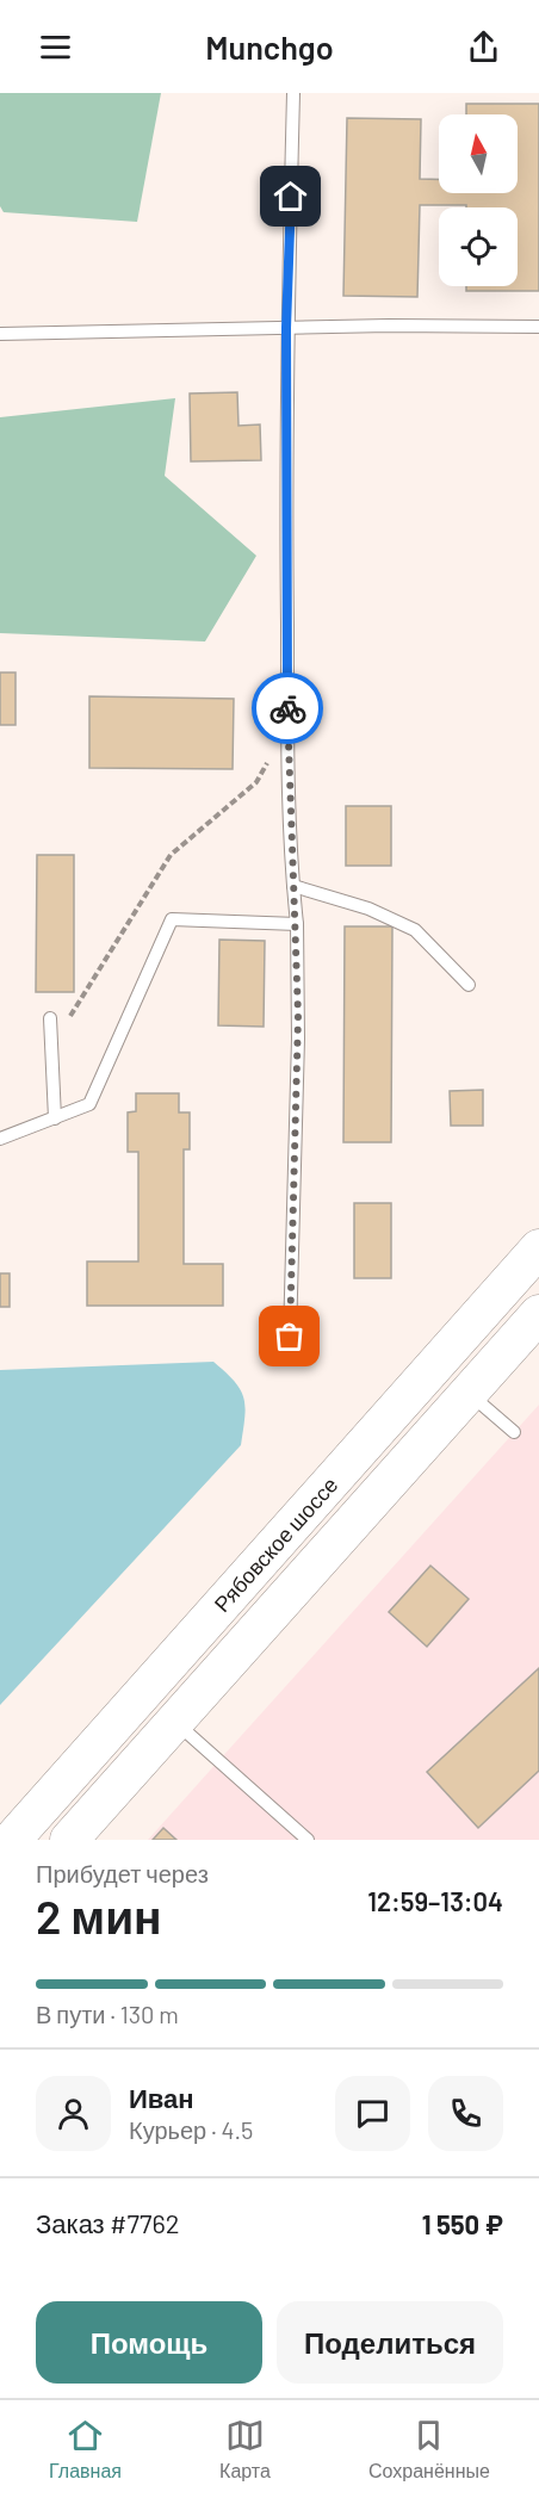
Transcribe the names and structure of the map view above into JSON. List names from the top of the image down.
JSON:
{
  "streets": {
    "main road": ["Рябовское шоссе"]
  },
  "north": "top",
  "page": {
    "header": "Munchgo",
    "heading": ["2 мин", "Прибудет через", "12:59–13:04"],
    "panel": [
      "Иван",
      "Курьер · 4.5",
      "Заказ #7762",
      "1 550 ₽"
    ],
    "bar": "В пути · 130 m",
    "buttons": ["Помощь", "Поделиться"],
    "tabs": ["Главная", "Карта", "Сохранённые"]
  }
}
